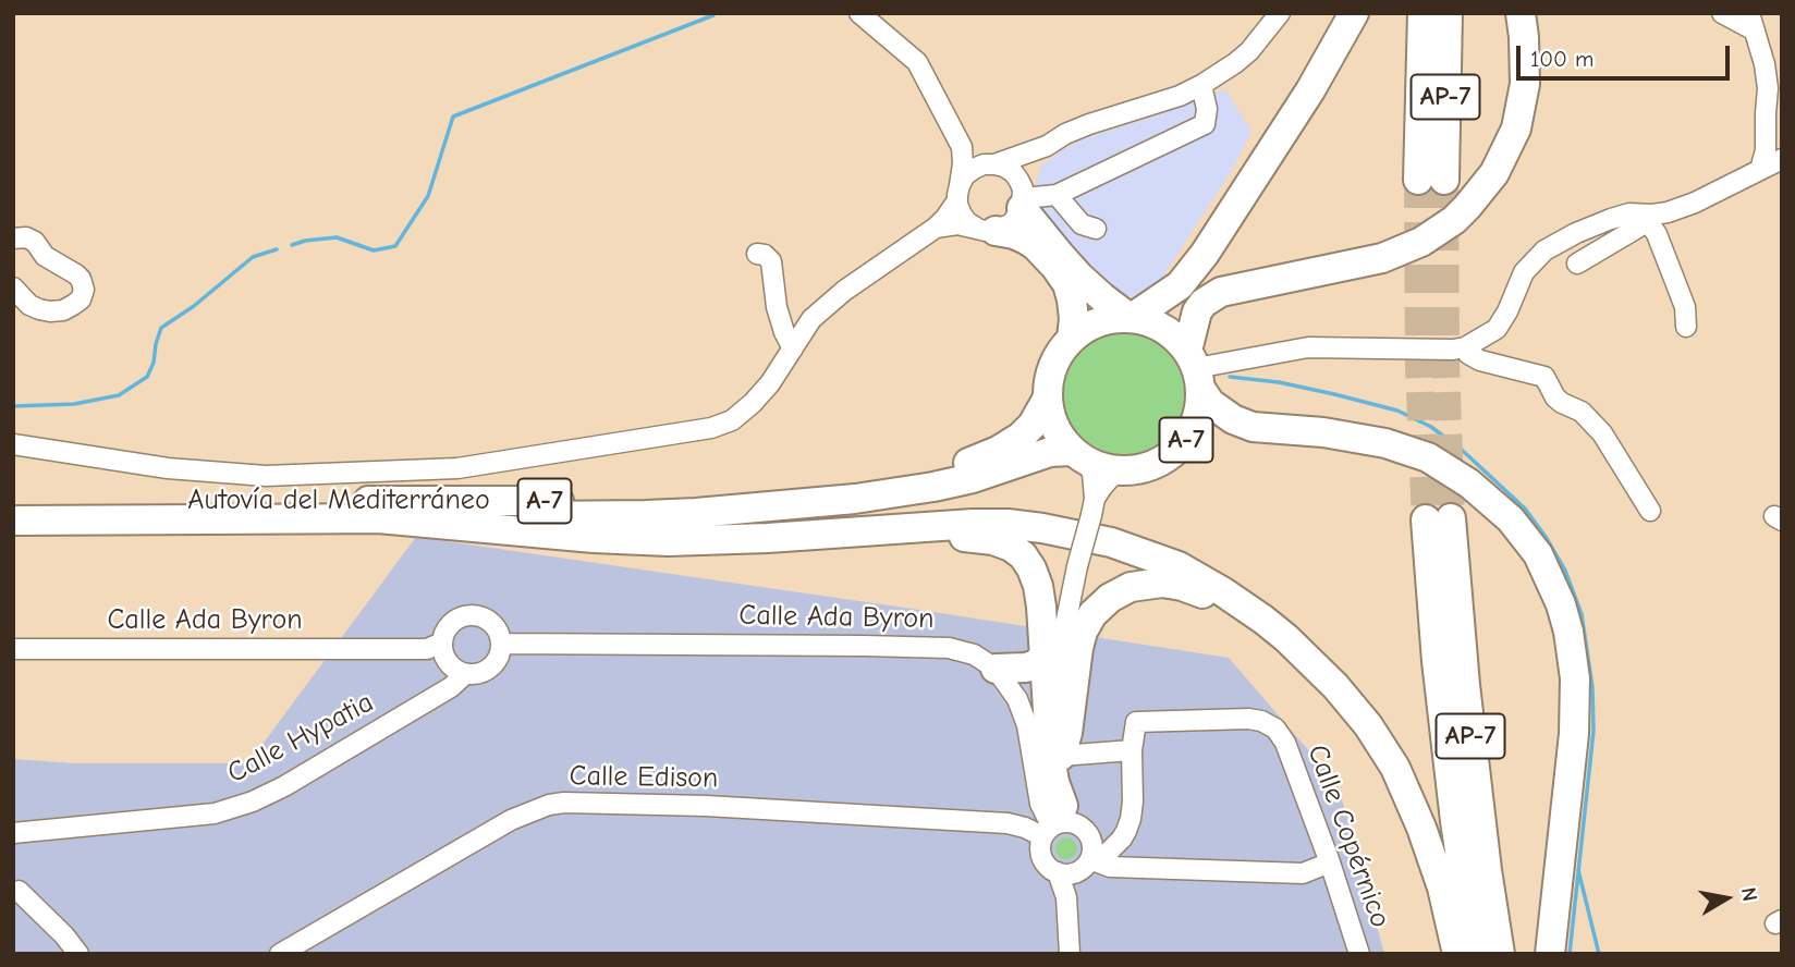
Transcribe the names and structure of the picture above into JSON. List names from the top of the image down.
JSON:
{
  "streets": {
    "highway": ["AP-7", "A-7", "Autovía del Mediterráneo"],
    "street": [
      "Calle Ada Byron",
      "Calle Hypatia",
      "Calle Edison",
      "Calle Copérnico"
    ]
  },
  "crossings": [
    ["A-7", "Autovía del Mediterráneo"],
    ["Calle Ada Byron", "Calle Hypatia"],
    ["Calle Ada Byron", "Calle Edison"]
  ],
  "scale_bar": "100 m",
  "north": "right"
}
